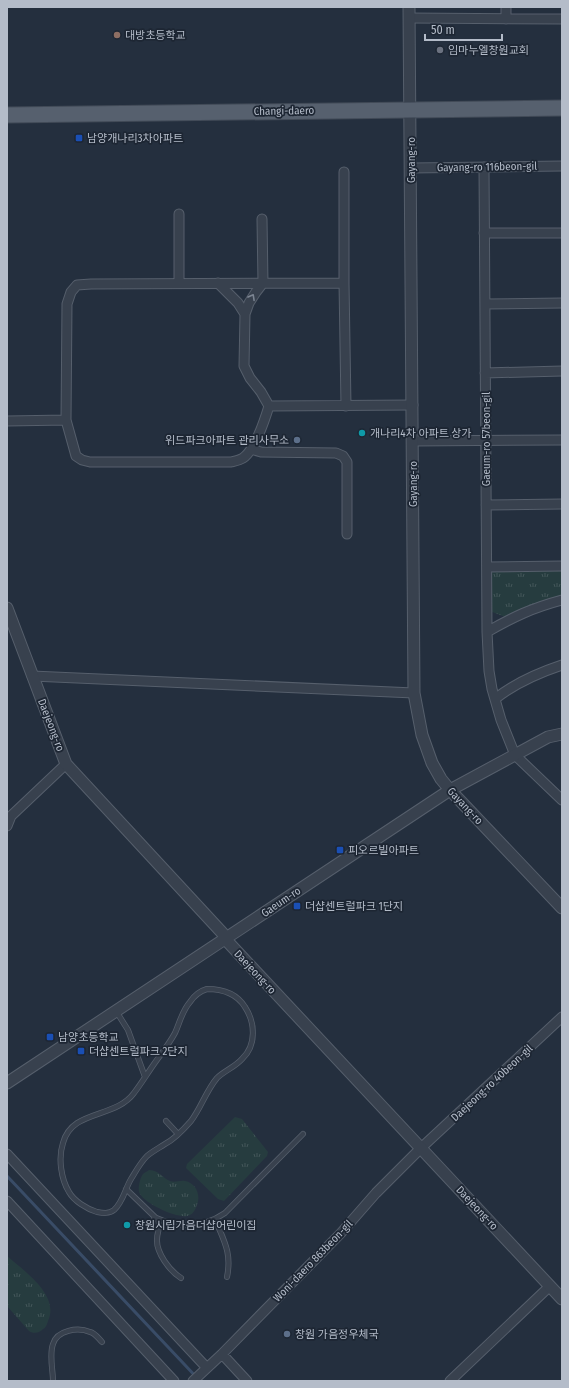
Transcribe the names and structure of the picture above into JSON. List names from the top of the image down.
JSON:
{
  "streets": {
    "main road": ["Changi-daero"],
    "street": [
      "Gayang-ro",
      "Gayang-ro 116beon-gil",
      "Gaeum-ro 57beon-gil",
      "Daejeong-ro",
      "Gaeum-ro",
      "Daejeong-ro 40beon-gil",
      "Woni-daero 863beon-gil"
    ]
  },
  "crossings": [
    ["Changi-daero", "Gayang-ro"],
    ["Gayang-ro", "Gayang-ro 116beon-gil"],
    ["Gayang-ro", "Gaeum-ro"],
    ["Gayang-ro 116beon-gil", "Gaeum-ro 57beon-gil"],
    ["Gaeum-ro 57beon-gil", "Gaeum-ro"],
    ["Daejeong-ro", "Gaeum-ro"],
    ["Daejeong-ro", "Daejeong-ro 40beon-gil"],
    ["Daejeong-ro", "Woni-daero 863beon-gil"],
    ["Daejeong-ro 40beon-gil", "Woni-daero 863beon-gil"]
  ],
  "places": {
    "other": [
      "대방초등학교",
      "임마누엘창원교회",
      "개나리4차 아파트 상가",
      "위드파크아파트 관리사무소",
      "창원시립가음더샵어린이집",
      "창원 가음정우체국"
    ],
    "transit": [
      "남양개나리3차아파트",
      "피오르빌아파트",
      "더샵센트럴파크 1단지",
      "남양초등학교",
      "더샵센트럴파크 2단지"
    ]
  },
  "scale_bar": "50 m"
}
